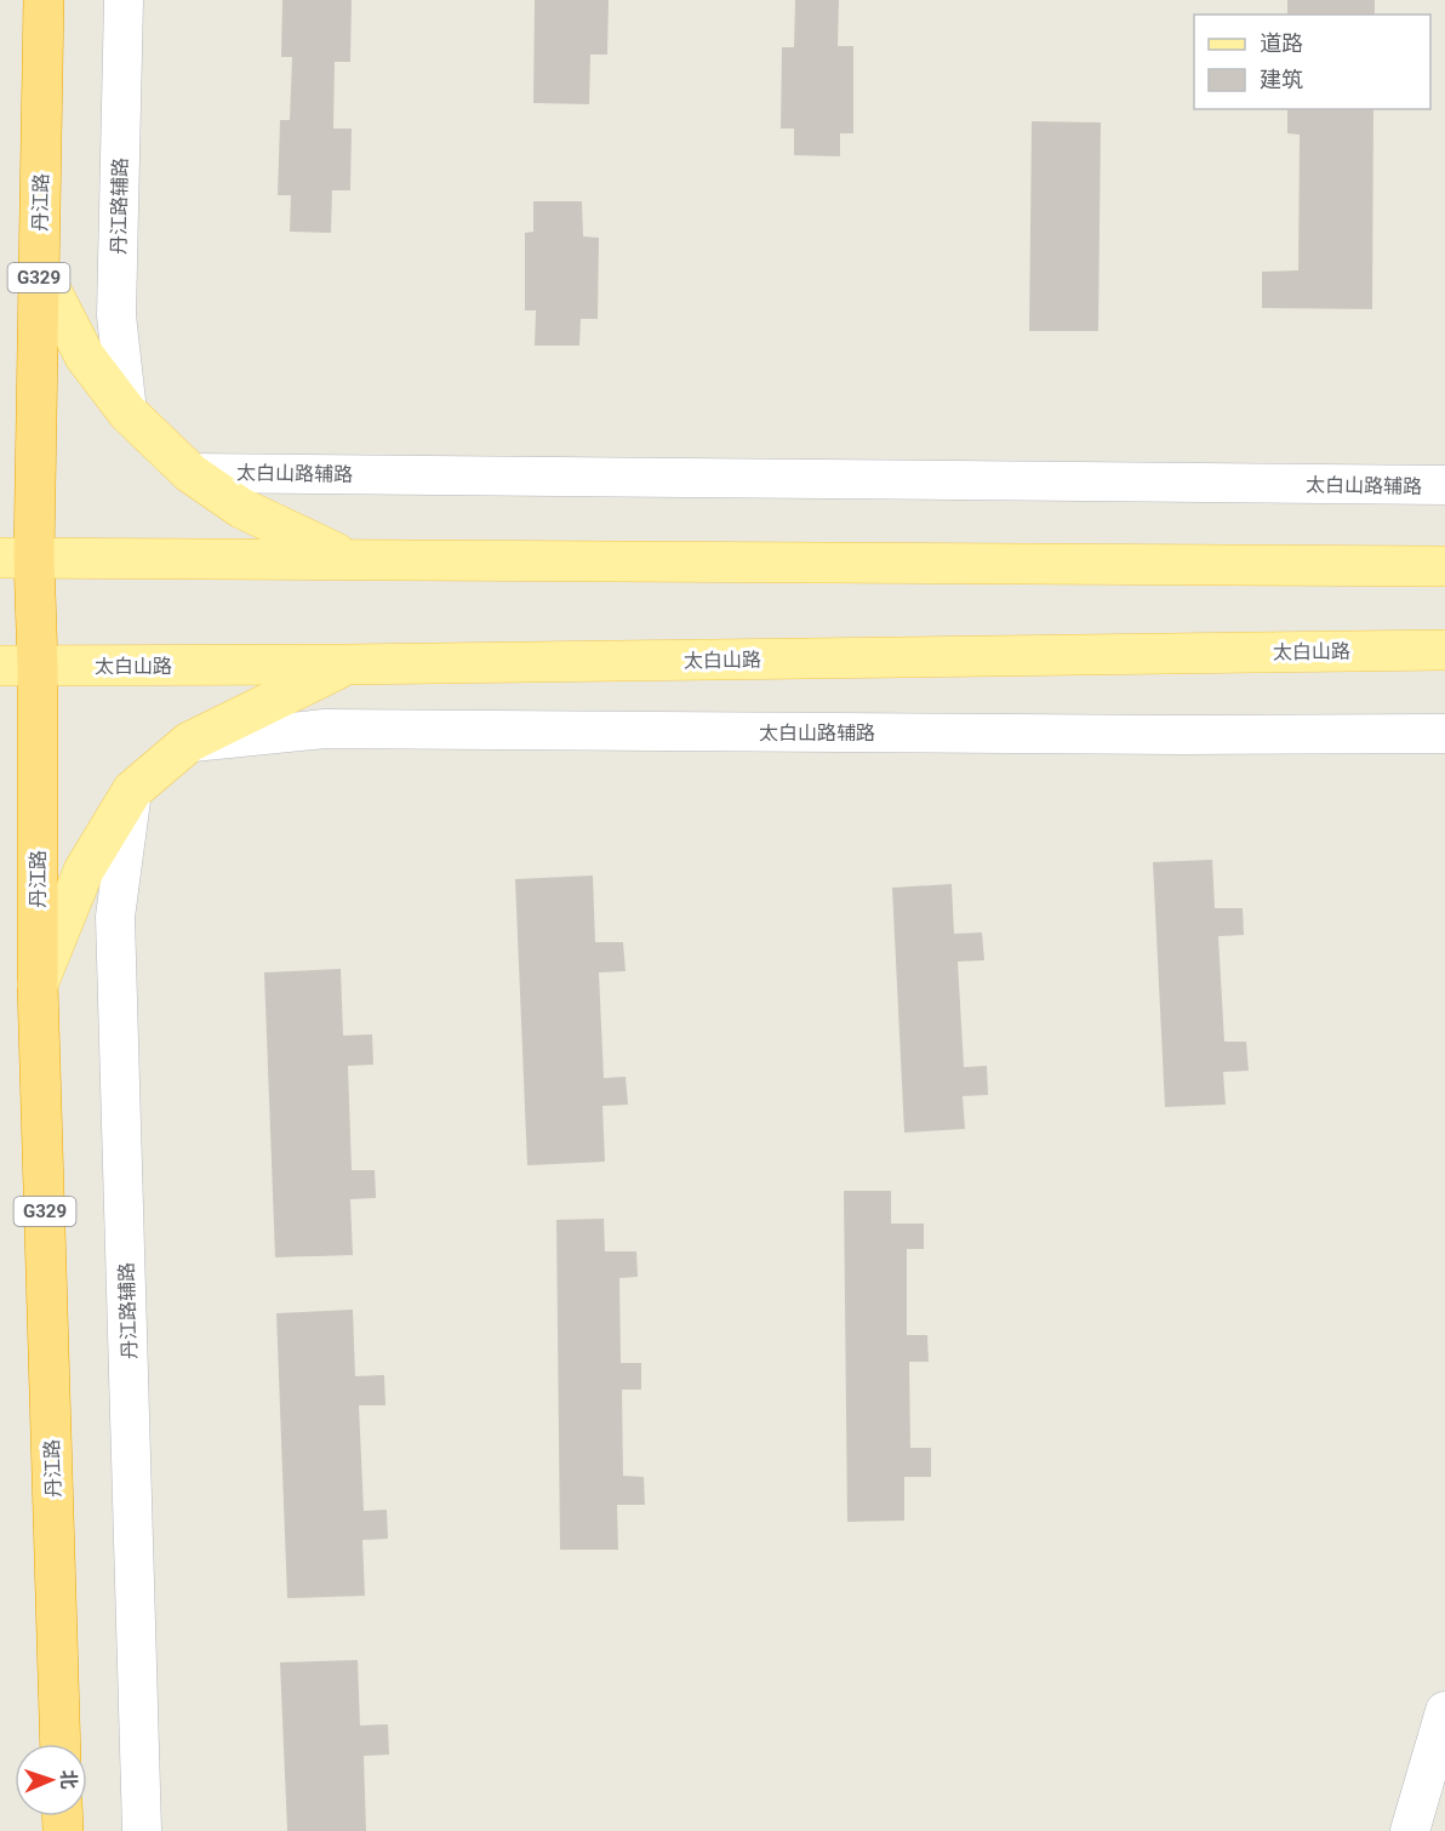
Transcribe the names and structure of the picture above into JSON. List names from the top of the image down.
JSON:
{
  "streets": {
    "highway": ["丹江路", "G329"],
    "main road": ["太白山路"],
    "street": ["丹江路辅路", "太白山路辅路"]
  },
  "crossings": [
    ["丹江路", "太白山路"]
  ],
  "legend": ["道路", "建筑"],
  "north": "right"
}
